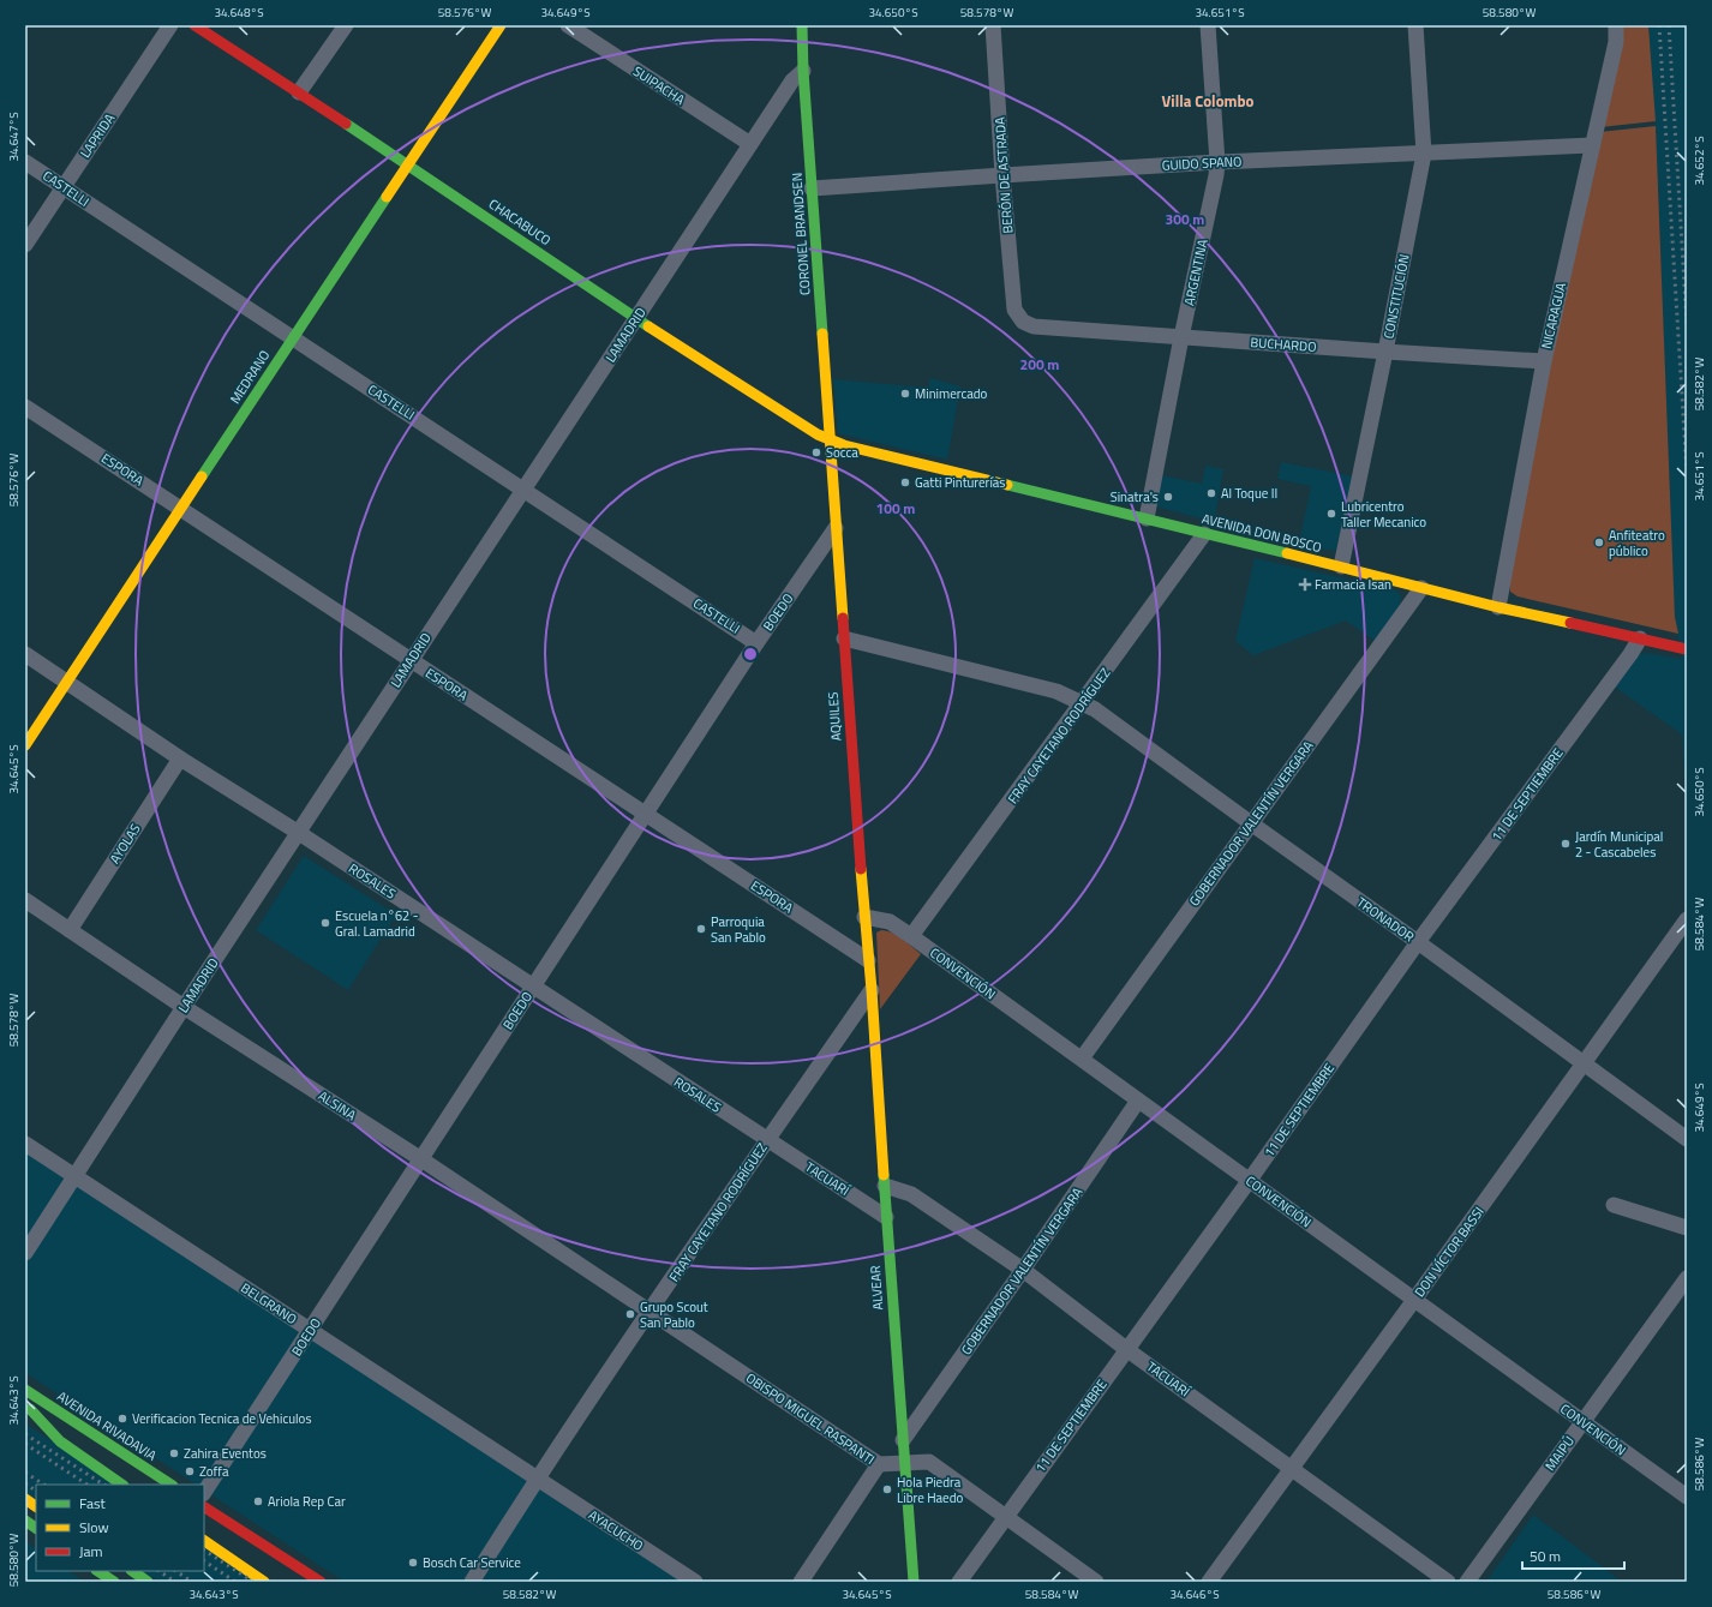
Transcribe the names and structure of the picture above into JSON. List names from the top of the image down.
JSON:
{
  "streets": {
    "street": [
      "SUIPACHA",
      "LAPRIDA",
      "GUIDO SPANO",
      "BERÓN DE ASTRADA",
      "CASTELLI",
      "CHACABUCO",
      "CORONEL BRANDSEN",
      "ARGENTINA",
      "CONSTITUCIÓN",
      "NICARAGUA",
      "LAMADRID",
      "BUCHARDO",
      "MEDRANO",
      "ESPORA",
      "AVENIDA DON BOSCO",
      "BOEDO",
      "AQUILES",
      "FRAY CAYETANO RODRÍGUEZ",
      "11 DE SEPTIEMBRE",
      "GOBERNADOR VALENTÍN VERGARA",
      "AYOLAS",
      "ROSALES",
      "TRONADOR",
      "CONVENCIÓN",
      "ALSINA",
      "TACUARÍ",
      "DON VÍCTOR BASSI",
      "ALVEAR",
      "BELGRANO",
      "OBISPO MIGUEL RASPANTI",
      "AVENIDA RIVADAVIA",
      "MAIPÚ",
      "AYACUCHO"
    ]
  },
  "crossings": [
    ["SUIPACHA", "LAMADRID"],
    ["LAPRIDA", "CASTELLI"],
    ["GUIDO SPANO", "BERÓN DE ASTRADA"],
    ["GUIDO SPANO", "CORONEL BRANDSEN"],
    ["GUIDO SPANO", "ARGENTINA"],
    ["GUIDO SPANO", "CONSTITUCIÓN"],
    ["GUIDO SPANO", "NICARAGUA"],
    ["BERÓN DE ASTRADA", "BUCHARDO"],
    ["CASTELLI", "LAMADRID"],
    ["CASTELLI", "MEDRANO"],
    ["CASTELLI", "BOEDO"],
    ["CHACABUCO", "CORONEL BRANDSEN"],
    ["CHACABUCO", "LAMADRID"],
    ["CHACABUCO", "MEDRANO"],
    ["CHACABUCO", "AVENIDA DON BOSCO"],
    ["CHACABUCO", "AQUILES"],
    ["CORONEL BRANDSEN", "LAMADRID"],
    ["CORONEL BRANDSEN", "AVENIDA DON BOSCO"],
    ["CORONEL BRANDSEN", "AQUILES"],
    ["ARGENTINA", "BUCHARDO"],
    ["ARGENTINA", "AVENIDA DON BOSCO"],
    ["CONSTITUCIÓN", "BUCHARDO"],
    ["CONSTITUCIÓN", "AVENIDA DON BOSCO"],
    ["NICARAGUA", "BUCHARDO"],
    ["NICARAGUA", "AVENIDA DON BOSCO"],
    ["LAMADRID", "ESPORA"],
    ["LAMADRID", "ROSALES"],
    ["LAMADRID", "ALSINA"],
    ["LAMADRID", "BELGRANO"],
    ["MEDRANO", "ESPORA"],
    ["MEDRANO", "ROSALES"],
    ["ESPORA", "BOEDO"],
    ["ESPORA", "AQUILES"],
    ["AVENIDA DON BOSCO", "AQUILES"],
    ["AVENIDA DON BOSCO", "FRAY CAYETANO RODRÍGUEZ"],
    ["AVENIDA DON BOSCO", "11 DE SEPTIEMBRE"],
    ["AVENIDA DON BOSCO", "GOBERNADOR VALENTÍN VERGARA"],
    ["BOEDO", "AQUILES"],
    ["BOEDO", "ROSALES"],
    ["BOEDO", "ALSINA"],
    ["BOEDO", "BELGRANO"],
    ["AQUILES", "FRAY CAYETANO RODRÍGUEZ"],
    ["AQUILES", "CONVENCIÓN"],
    ["AQUILES", "ALVEAR"],
    ["FRAY CAYETANO RODRÍGUEZ", "ROSALES"],
    ["FRAY CAYETANO RODRÍGUEZ", "TRONADOR"],
    ["FRAY CAYETANO RODRÍGUEZ", "CONVENCIÓN"],
    ["FRAY CAYETANO RODRÍGUEZ", "ALSINA"],
    ["FRAY CAYETANO RODRÍGUEZ", "TACUARÍ"],
    ["FRAY CAYETANO RODRÍGUEZ", "ALVEAR"],
    ["FRAY CAYETANO RODRÍGUEZ", "BELGRANO"],
    ["FRAY CAYETANO RODRÍGUEZ", "OBISPO MIGUEL RASPANTI"],
    ["FRAY CAYETANO RODRÍGUEZ", "AYACUCHO"],
    ["11 DE SEPTIEMBRE", "TRONADOR"],
    ["11 DE SEPTIEMBRE", "CONVENCIÓN"],
    ["11 DE SEPTIEMBRE", "TACUARÍ"],
    ["11 DE SEPTIEMBRE", "OBISPO MIGUEL RASPANTI"],
    ["GOBERNADOR VALENTÍN VERGARA", "TRONADOR"],
    ["GOBERNADOR VALENTÍN VERGARA", "CONVENCIÓN"],
    ["GOBERNADOR VALENTÍN VERGARA", "TACUARÍ"],
    ["GOBERNADOR VALENTÍN VERGARA", "ALVEAR"],
    ["AYOLAS", "ROSALES"],
    ["AYOLAS", "ALSINA"],
    ["ROSALES", "TACUARÍ"],
    ["TRONADOR", "DON VÍCTOR BASSI"],
    ["CONVENCIÓN", "DON VÍCTOR BASSI"],
    ["CONVENCIÓN", "MAIPÚ"],
    ["ALSINA", "OBISPO MIGUEL RASPANTI"],
    ["TACUARÍ", "DON VÍCTOR BASSI"],
    ["TACUARÍ", "ALVEAR"],
    ["ALVEAR", "OBISPO MIGUEL RASPANTI"],
    ["BELGRANO", "AYACUCHO"]
  ],
  "districts": ["Villa Colombo"],
  "places": {
    "other": [
      "Minimercado",
      "Socca",
      "Gatti Pinturerías",
      "Al Toque II",
      "Sinatra's",
      "Lubricentro Taller Mecanico",
      "Anfiteatro público",
      "Jardín Municipal 2 - Cascabeles",
      "Escuela n°62 - Gral. Lamadrid",
      "Parroquia San Pablo",
      "Grupo Scout San Pablo",
      "Verificacion Tecnica de Vehiculos",
      "Zahira Eventos",
      "Zoffa",
      "Hola Piedra Libre Haedo",
      "Ariola Rep Car",
      "Bosch Car Service"
    ],
    "health": ["Farmacia Isan"]
  },
  "legend": ["Fast", "Slow", "Jam"],
  "scale_bar": "50 m",
  "coordinates": [
    "34.648°S",
    "58.576°W",
    "34.649°S",
    "34.650°S",
    "58.578°W",
    "34.651°S",
    "58.580°W",
    "34.647°S",
    "34.652°S",
    "58.582°W",
    "34.645°S",
    "58.584°W",
    "34.643°S",
    "58.586°W",
    "34.646°S"
  ],
  "rings": ["300 m", "200 m", "100 m"]
}
